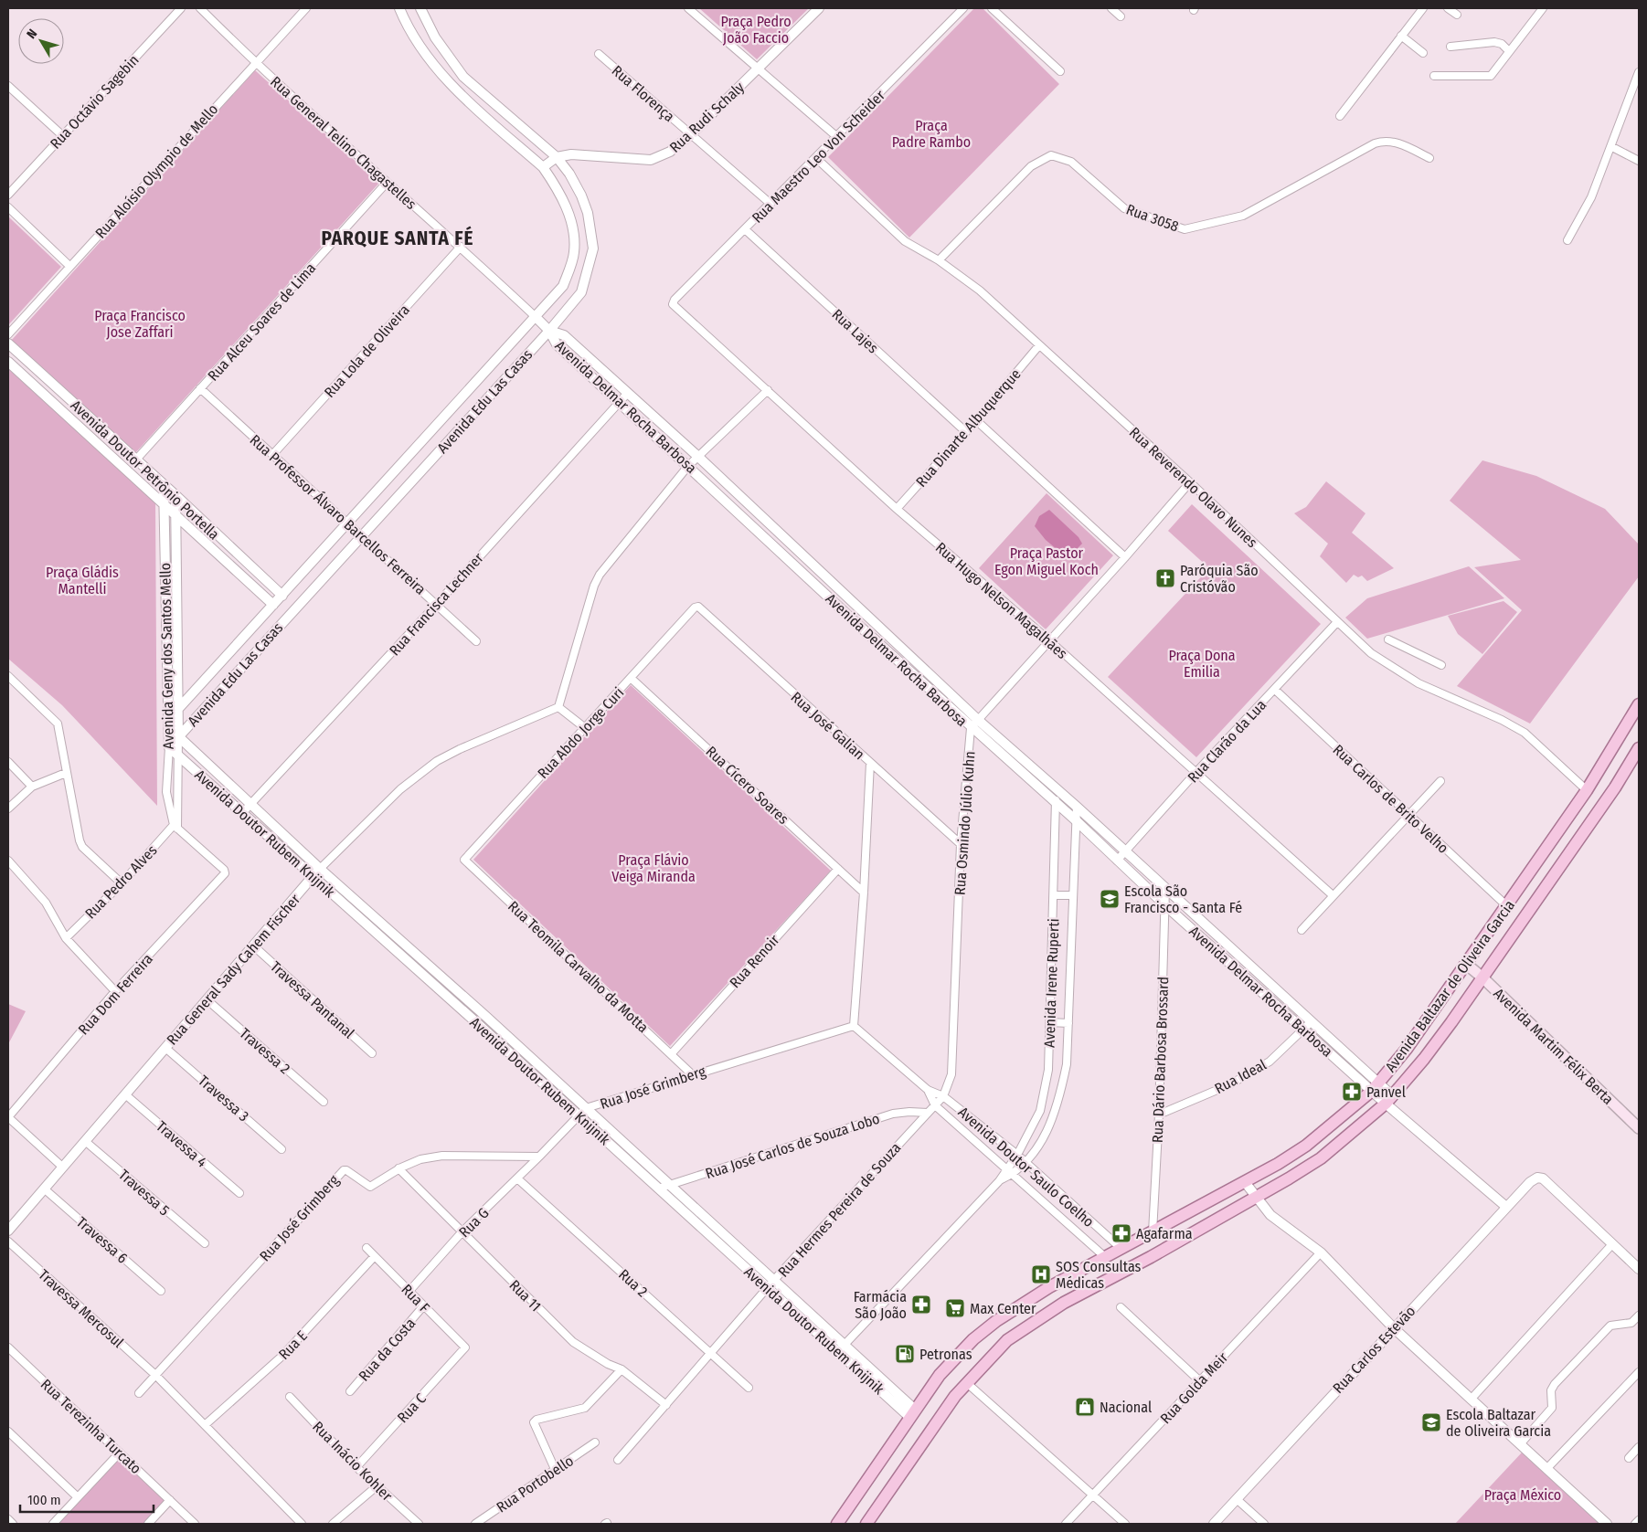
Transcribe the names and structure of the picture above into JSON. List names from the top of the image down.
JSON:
{
  "streets": {
    "main road": ["Avenida Baltazar de Oliveira Garcia", "Avenida Martim Félix Berta"],
    "street": [
      "Rua Florença",
      "Rua Octávio Sagebin",
      "Rua Rudi Schaly",
      "Rua General Telino Chagastelles",
      "Rua Maestro Leo Von Scheider",
      "Rua Aloísio Olympio de Mello",
      "Rua 3058",
      "Rua Alceu Soares de Lima",
      "Rua Lajes",
      "Rua Lola de Oliveira",
      "Avenida Edu Las Casas",
      "Avenida Delmar Rocha Barbosa",
      "Rua Dinarte Albuquerque",
      "Avenida Doutor Petrônio Portella",
      "Rua Reverendo Olavo Nunes",
      "Rua Professor Álvaro Barcellos Ferreira",
      "Rua Hugo Nelson Magalhães",
      "Rua Francisca Lechner",
      "Avenida Geny dos Santos Mello",
      "Rua José Galian",
      "Rua Abdo Jorge Curi",
      "Rua Clarão da Lua",
      "Rua Cícero Soares",
      "Rua Carlos de Brito Velho",
      "Rua Osmindo Júlio Kuhn",
      "Avenida Doutor Rubem Knijnik",
      "Rua Pedro Alves",
      "Rua Renoir",
      "Rua Teomila Carvalho da Motta",
      "Rua General Sady Cahem Fischer",
      "Avenida Irene Ruperti",
      "Rua Dom Ferreira",
      "Travessa Pantanal",
      "Travessa 2",
      "Rua Dário Barbosa Brossard",
      "Rua Ideal",
      "Rua José Grimberg",
      "Travessa 3",
      "Travessa 4",
      "Rua José Carlos de Souza Lobo",
      "Avenida Doutor Saulo Coelho",
      "Travessa 5",
      "Rua Hermes Pereira de Souza",
      "Rua G",
      "Travessa 6",
      "Rua 2",
      "Rua 11",
      "Rua F",
      "Travessa Mercosul",
      "Rua E",
      "Rua da Costa",
      "Rua Carlos Estevão",
      "Rua Golda Meir",
      "Rua C",
      "Rua Terezinha Turcato",
      "Rua Inácio Kohler",
      "Rua Portobello"
    ]
  },
  "crossings": [
    ["Rua Florença", "Rua Rudi Schaly"],
    ["Rua Florença", "Rua Maestro Leo Von Scheider"],
    ["Rua Rudi Schaly", "Avenida Edu Las Casas"],
    ["Rua General Telino Chagastelles", "Rua Aloísio Olympio de Mello"],
    ["Rua General Telino Chagastelles", "Rua Alceu Soares de Lima"],
    ["Rua General Telino Chagastelles", "Rua Lola de Oliveira"],
    ["Rua General Telino Chagastelles", "Avenida Edu Las Casas"],
    ["Rua General Telino Chagastelles", "Avenida Delmar Rocha Barbosa"],
    ["Rua Maestro Leo Von Scheider", "Rua Lajes"],
    ["Rua Maestro Leo Von Scheider", "Rua Reverendo Olavo Nunes"],
    ["Rua Maestro Leo Von Scheider", "Rua Hugo Nelson Magalhães"],
    ["Rua 3058", "Rua Reverendo Olavo Nunes"],
    ["Rua Alceu Soares de Lima", "Avenida Doutor Petrônio Portella"],
    ["Rua Alceu Soares de Lima", "Rua Professor Álvaro Barcellos Ferreira"],
    ["Rua Lajes", "Rua Dinarte Albuquerque"],
    ["Rua Lola de Oliveira", "Rua Professor Álvaro Barcellos Ferreira"],
    ["Avenida Edu Las Casas", "Avenida Delmar Rocha Barbosa"],
    ["Avenida Edu Las Casas", "Avenida Doutor Petrônio Portella"],
    ["Avenida Edu Las Casas", "Rua Professor Álvaro Barcellos Ferreira"],
    ["Avenida Edu Las Casas", "Avenida Geny dos Santos Mello"],
    ["Avenida Edu Las Casas", "Avenida Doutor Rubem Knijnik"],
    ["Avenida Delmar Rocha Barbosa", "Rua Francisca Lechner"],
    ["Avenida Delmar Rocha Barbosa", "Rua Clarão da Lua"],
    ["Avenida Delmar Rocha Barbosa", "Rua Osmindo Júlio Kuhn"],
    ["Avenida Delmar Rocha Barbosa", "Avenida Irene Ruperti"],
    ["Avenida Delmar Rocha Barbosa", "Avenida Baltazar de Oliveira Garcia"],
    ["Avenida Delmar Rocha Barbosa", "Rua Dário Barbosa Brossard"],
    ["Avenida Delmar Rocha Barbosa", "Rua Ideal"],
    ["Avenida Delmar Rocha Barbosa", "Rua Carlos Estevão"],
    ["Rua Dinarte Albuquerque", "Rua Reverendo Olavo Nunes"],
    ["Rua Dinarte Albuquerque", "Rua Hugo Nelson Magalhães"],
    ["Avenida Doutor Petrônio Portella", "Avenida Geny dos Santos Mello"],
    ["Rua Reverendo Olavo Nunes", "Rua Clarão da Lua"],
    ["Rua Reverendo Olavo Nunes", "Avenida Baltazar de Oliveira Garcia"],
    ["Rua Professor Álvaro Barcellos Ferreira", "Rua Francisca Lechner"],
    ["Rua Hugo Nelson Magalhães", "Rua Clarão da Lua"],
    ["Rua Francisca Lechner", "Avenida Doutor Rubem Knijnik"],
    ["Avenida Geny dos Santos Mello", "Avenida Doutor Rubem Knijnik"],
    ["Avenida Geny dos Santos Mello", "Rua Pedro Alves"],
    ["Avenida Geny dos Santos Mello", "Rua Dom Ferreira"],
    ["Rua José Galian", "Rua Abdo Jorge Curi"],
    ["Rua José Galian", "Rua Osmindo Júlio Kuhn"],
    ["Rua Abdo Jorge Curi", "Rua Cícero Soares"],
    ["Rua Abdo Jorge Curi", "Rua Teomila Carvalho da Motta"],
    ["Rua Clarão da Lua", "Rua Carlos de Brito Velho"],
    ["Rua Cícero Soares", "Rua Renoir"],
    ["Rua Carlos de Brito Velho", "Avenida Baltazar de Oliveira Garcia"],
    ["Rua Osmindo Júlio Kuhn", "Avenida Doutor Saulo Coelho"],
    ["Rua Osmindo Júlio Kuhn", "Rua Hermes Pereira de Souza"],
    ["Avenida Doutor Rubem Knijnik", "Rua General Sady Cahem Fischer"],
    ["Avenida Doutor Rubem Knijnik", "Avenida Baltazar de Oliveira Garcia"],
    ["Avenida Doutor Rubem Knijnik", "Rua José Grimberg"],
    ["Avenida Doutor Rubem Knijnik", "Rua José Carlos de Souza Lobo"],
    ["Avenida Doutor Rubem Knijnik", "Rua Hermes Pereira de Souza"],
    ["Rua Pedro Alves", "Rua Dom Ferreira"],
    ["Rua Renoir", "Rua Teomila Carvalho da Motta"],
    ["Rua Teomila Carvalho da Motta", "Rua José Grimberg"],
    ["Rua General Sady Cahem Fischer", "Travessa Pantanal"],
    ["Rua General Sady Cahem Fischer", "Travessa 2"],
    ["Rua General Sady Cahem Fischer", "Travessa 3"],
    ["Rua General Sady Cahem Fischer", "Travessa 4"],
    ["Rua General Sady Cahem Fischer", "Travessa 5"],
    ["Rua General Sady Cahem Fischer", "Travessa 6"],
    ["Avenida Irene Ruperti", "Avenida Doutor Saulo Coelho"],
    ["Avenida Baltazar de Oliveira Garcia", "Avenida Martim Félix Berta"],
    ["Avenida Baltazar de Oliveira Garcia", "Rua Dário Barbosa Brossard"],
    ["Avenida Baltazar de Oliveira Garcia", "Avenida Doutor Saulo Coelho"],
    ["Rua Dário Barbosa Brossard", "Rua Ideal"],
    ["Rua José Grimberg", "Avenida Doutor Saulo Coelho"],
    ["Rua José Grimberg", "Rua G"],
    ["Rua José Grimberg", "Rua 11"],
    ["Rua José Grimberg", "Travessa Mercosul"],
    ["Rua José Carlos de Souza Lobo", "Rua Hermes Pereira de Souza"],
    ["Avenida Doutor Saulo Coelho", "Rua Hermes Pereira de Souza"],
    ["Rua Hermes Pereira de Souza", "Rua 2"],
    ["Rua Hermes Pereira de Souza", "Rua 11"],
    ["Rua G", "Rua 2"],
    ["Rua G", "Rua 11"],
    ["Rua G", "Rua F"],
    ["Rua F", "Rua E"],
    ["Rua F", "Rua da Costa"],
    ["Rua F", "Rua C"],
    ["Travessa Mercosul", "Rua E"],
    ["Rua C", "Rua Inácio Kohler"]
  ],
  "districts": ["PARQUE SANTA FÉ"],
  "parks": [
    "Praça Pedro João Faccio",
    "Praça Padre Rambo",
    "Praça Francisco Jose Zaffari",
    "Praça Pastor Egon Miguel Koch",
    "Praça Gládis Mantelli",
    "Praça Dona Emilia",
    "Praça Flávio Veiga Miranda",
    "Praça México"
  ],
  "places": {
    "church": ["Paróquia São Cristóvão"],
    "school or university": ["Escola São Francisco - Santa Fé", "Escola Baltazar de Oliveira Garcia"],
    "pharmacy": ["Panvel", "Agafarma", "Farmácia São João"],
    "hospital": ["SOS Consultas Médicas"],
    "supermarket": ["Max Center"],
    "fuel station": ["Petronas"],
    "shop": ["Nacional"]
  },
  "scale_bar": "100 m",
  "north": "top left"
}
